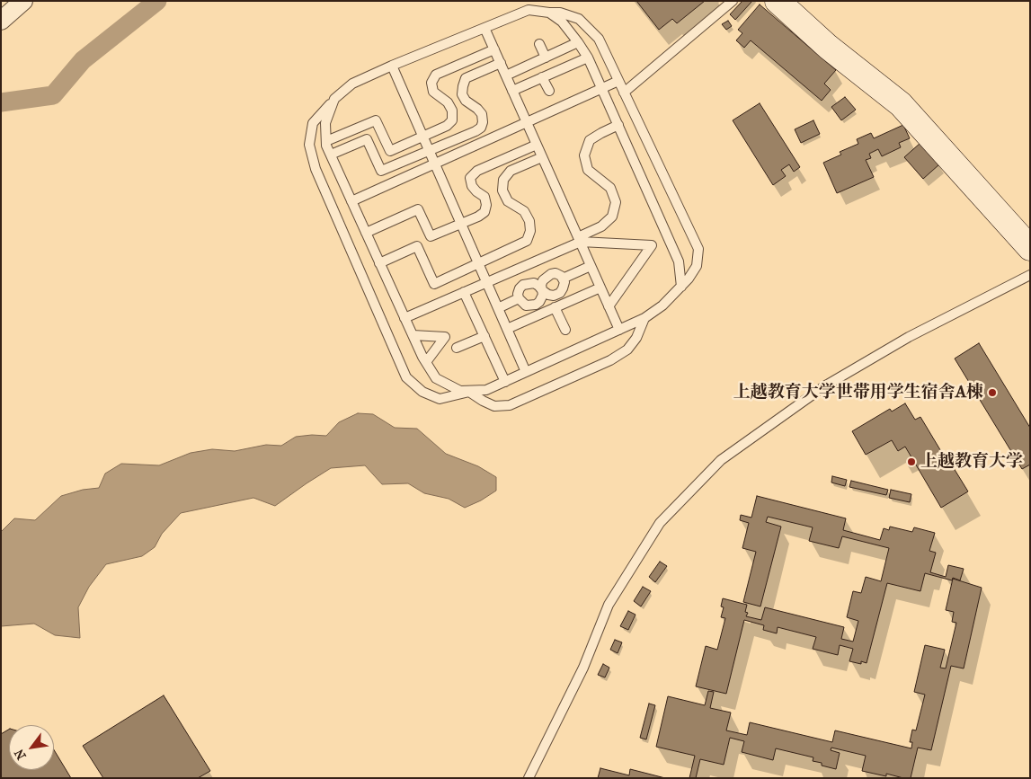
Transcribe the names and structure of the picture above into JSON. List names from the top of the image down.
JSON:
{
  "places": ["上越教育大学世帯用学生宿舎A棟", "上越教育大学"],
  "north": "bottom left"
}
